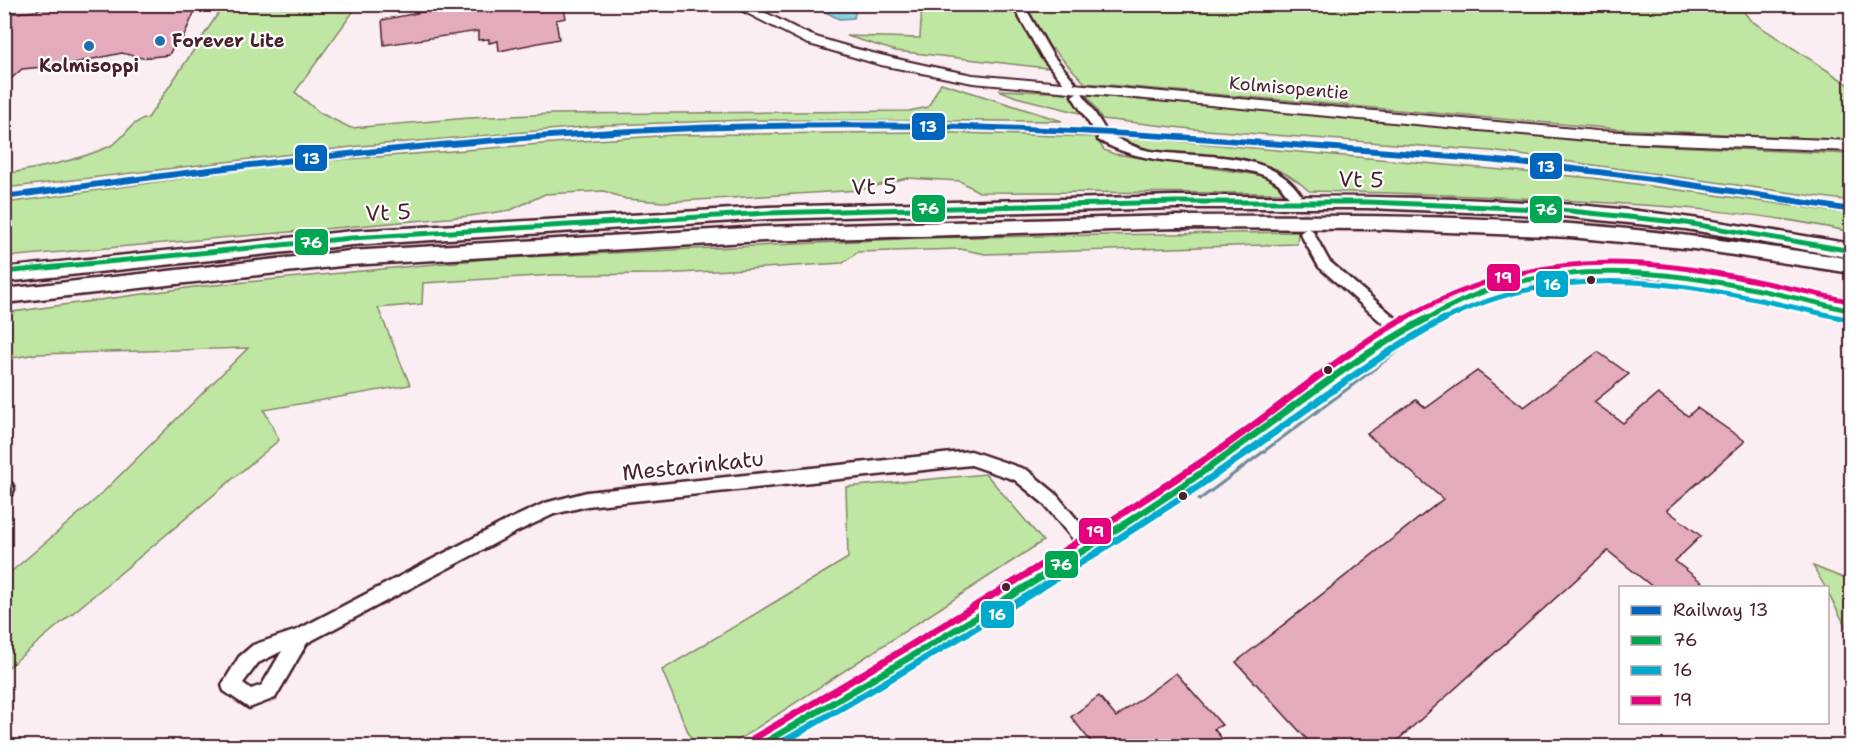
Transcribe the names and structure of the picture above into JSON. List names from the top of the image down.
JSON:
{
  "streets": {
    "highway": ["Vt 5"],
    "main road": ["Kolmisopentie"],
    "street": ["Mestarinkatu"]
  },
  "places": ["Forever Lite", "Kolmisoppi"],
  "lines": [
    "rail line 13",
    "transit line 76",
    "transit line 19",
    "transit line 16"
  ],
  "legend": [
    "Railway 13",
    "76",
    "16",
    "19"
  ]
}
